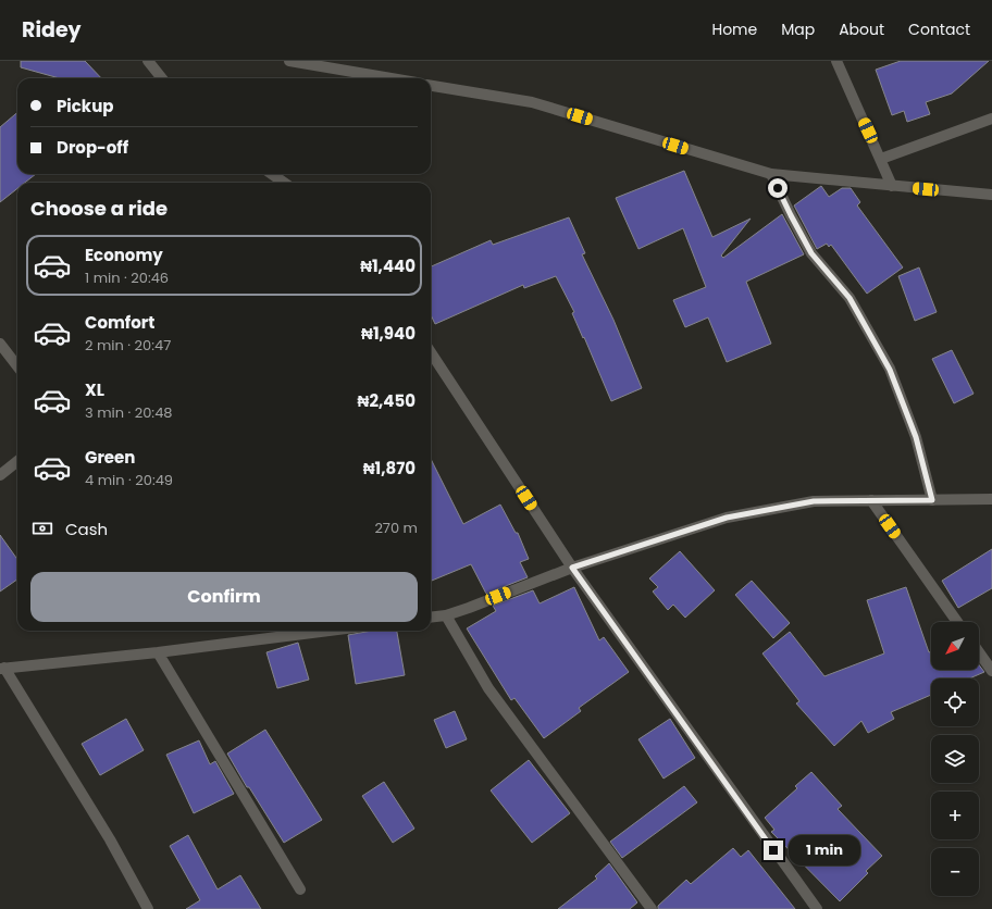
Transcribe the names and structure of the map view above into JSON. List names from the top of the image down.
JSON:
{
  "north": "bottom left",
  "page": {
    "header": "Ridey",
    "nav": [
      "Home",
      "Map",
      "About",
      "Contact"
    ],
    "banner": ["Pickup", "Drop-off"],
    "heading": "Choose a ride",
    "list": [
      {
        "name": "Economy",
        "note": "1 min · 20:46",
        "value": "₦1,440"
      },
      {
        "name": "Comfort",
        "note": "2 min · 20:47",
        "value": "₦1,940"
      },
      {
        "name": "XL",
        "note": "3 min · 20:48",
        "value": "₦2,450"
      },
      {
        "name": "Green",
        "note": "4 min · 20:49",
        "value": "₦1,870"
      }
    ],
    "pay": ["Cash", "270 m"],
    "buttons": "Confirm",
    "map_buttons": ["+", "−"],
    "bubble": "1 min"
  }
}
